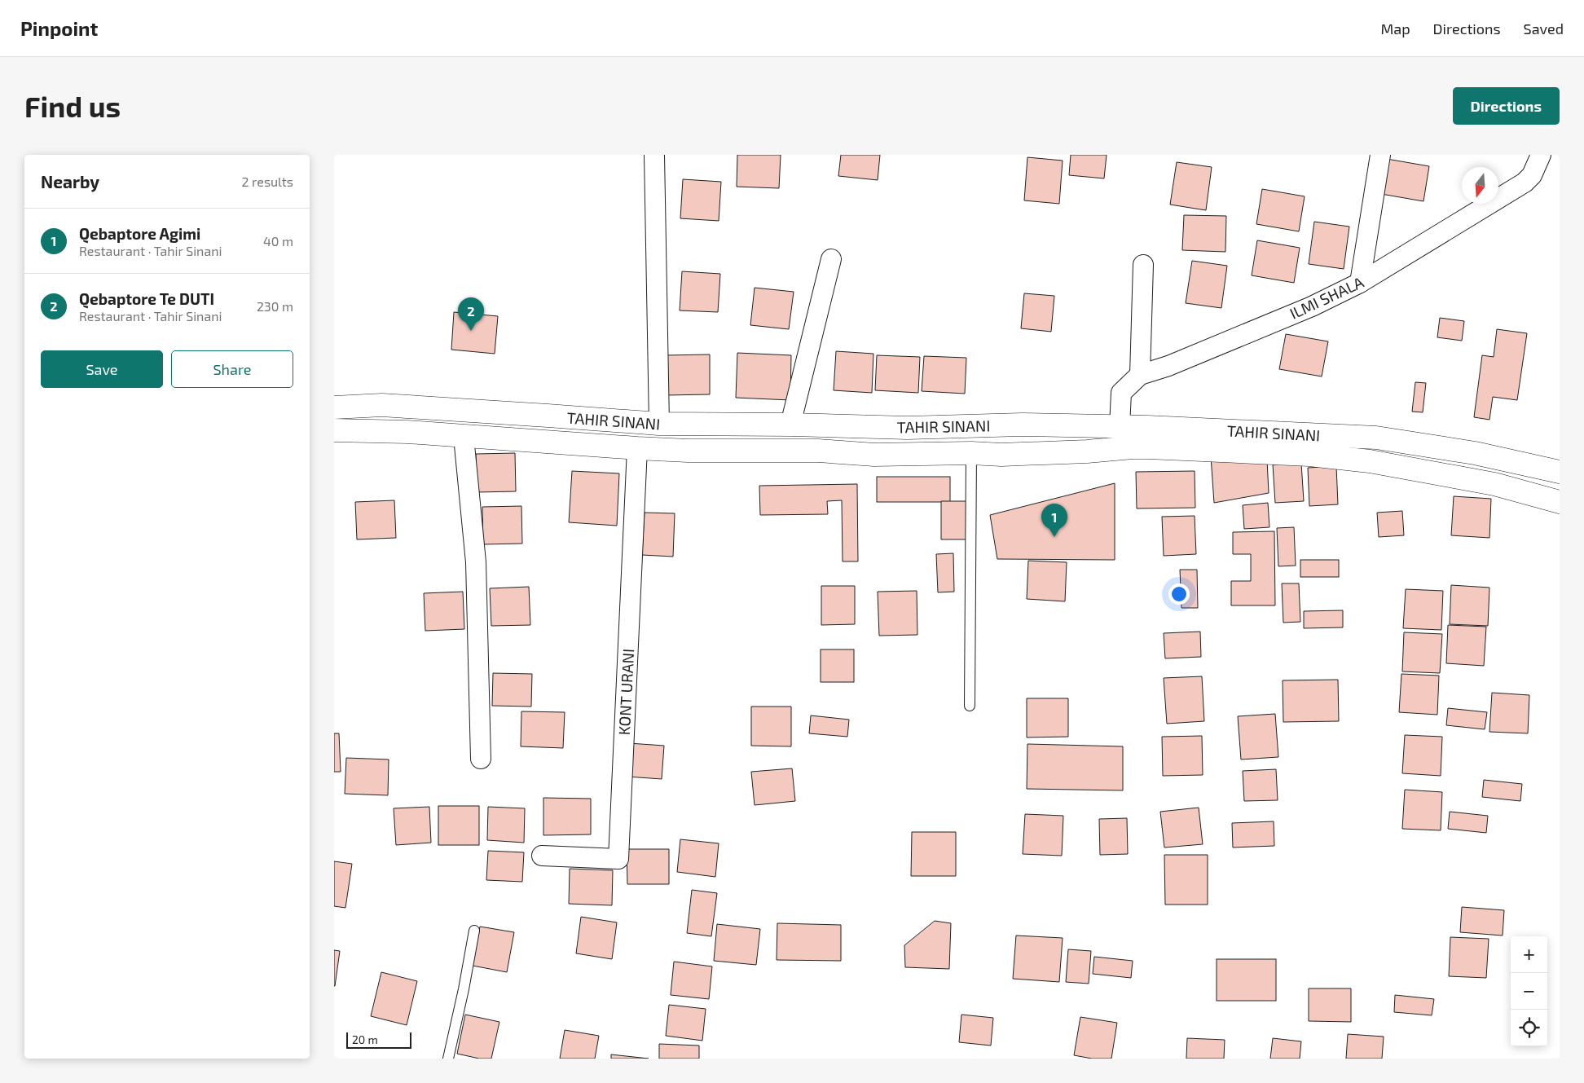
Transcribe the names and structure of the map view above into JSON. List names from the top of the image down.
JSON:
{
  "streets": {
    "main road": ["TAHIR SINANI"],
    "street": ["ILMI SHALA", "KONT URANI"]
  },
  "crossings": [
    ["ILMI SHALA", "TAHIR SINANI"],
    ["TAHIR SINANI", "KONT URANI"]
  ],
  "scale_bar": "20 m",
  "north": "bottom",
  "page": {
    "header": "Pinpoint",
    "nav": ["Map", "Directions", "Saved"],
    "buttons": [
      "Directions",
      ["Save", "Share"]
    ],
    "title": "Find us",
    "heading": ["Nearby", "2 results"],
    "list": [
      {
        "mark": "1",
        "name": "Qebaptore Agimi",
        "note": "Restaurant · Tahir Sinani",
        "value": "40 m"
      },
      {
        "mark": "2",
        "name": "Qebaptore Te DUTI",
        "note": "Restaurant · Tahir Sinani",
        "value": "230 m"
      }
    ],
    "pins": ["2", "1"],
    "map_buttons": ["+", "−"],
    "scale": "20 m"
  }
}
